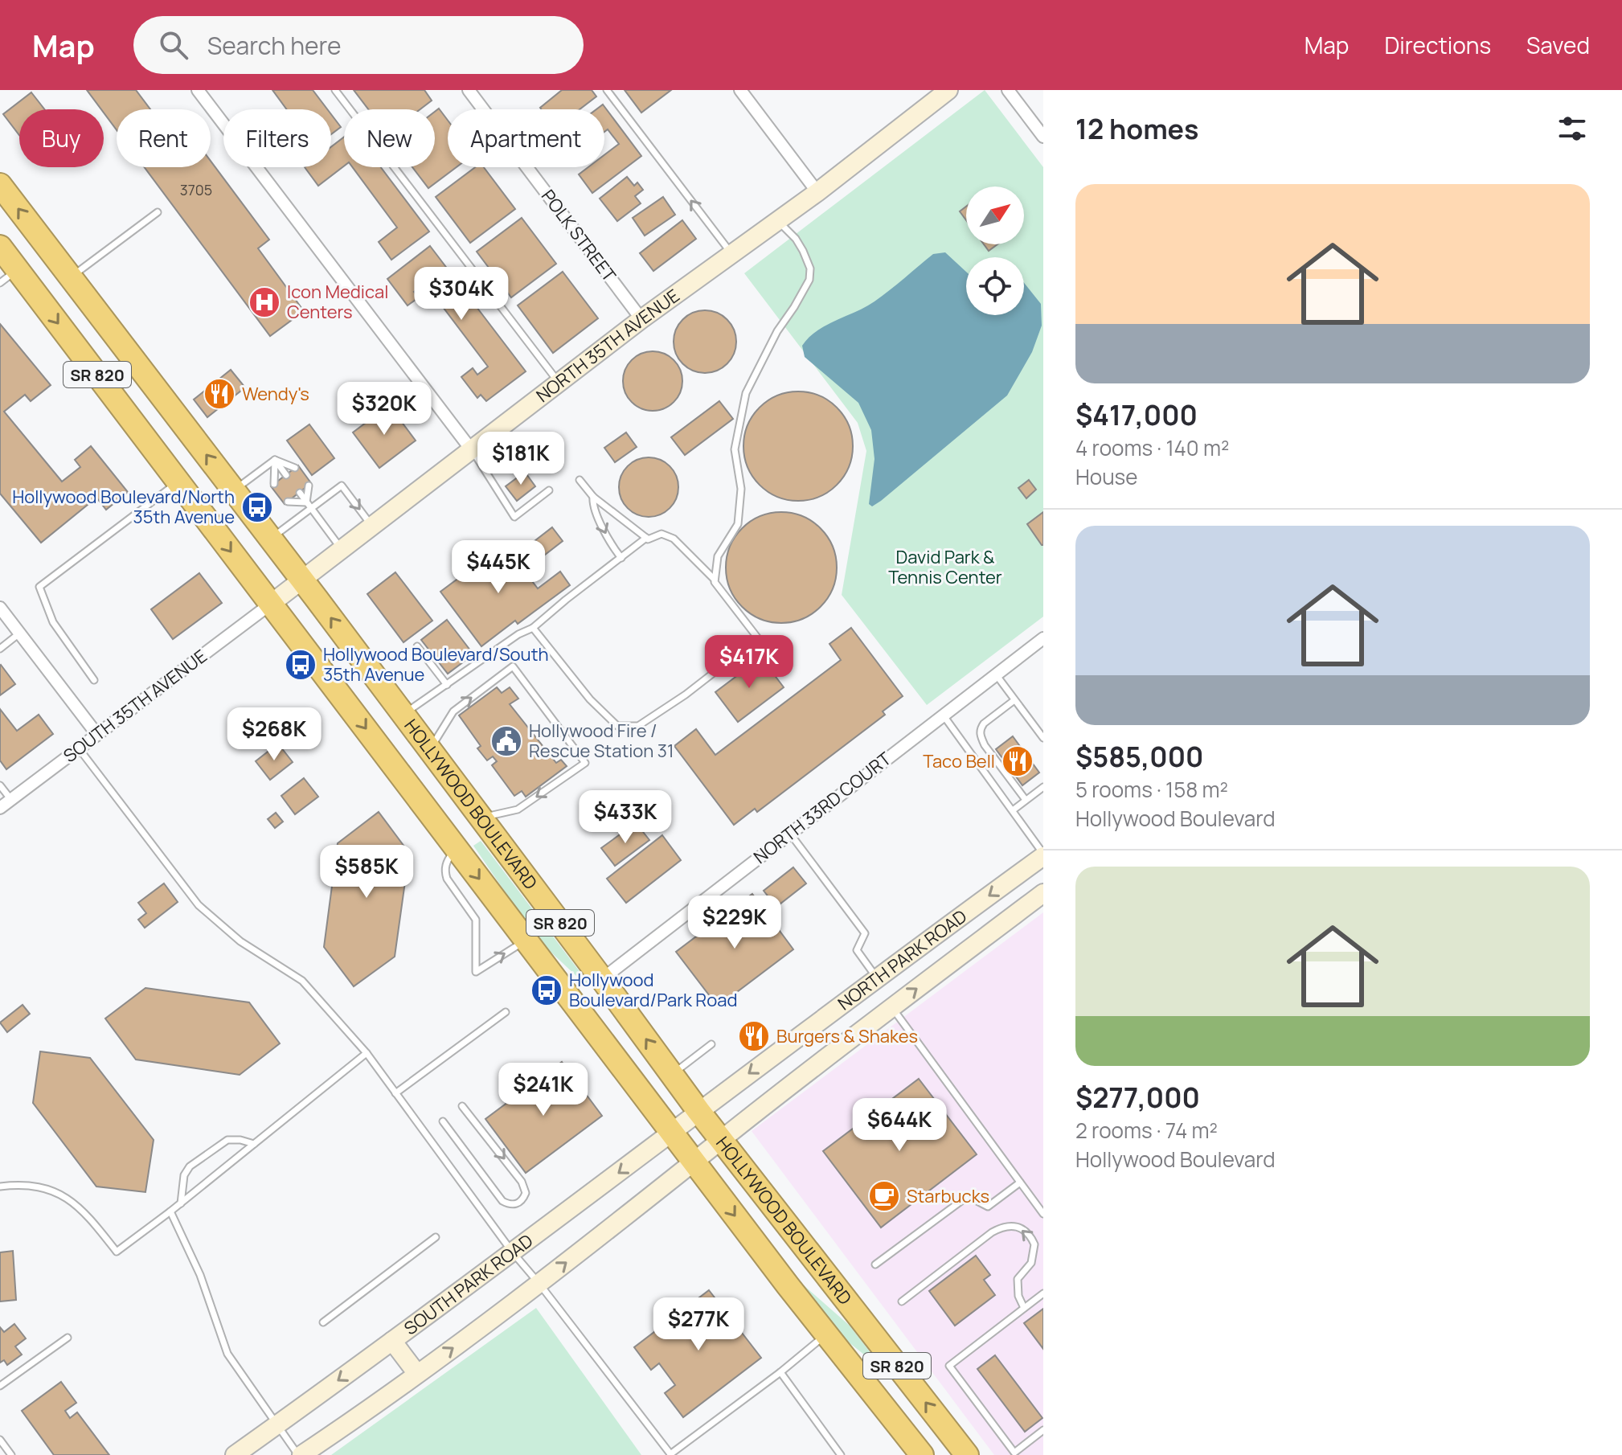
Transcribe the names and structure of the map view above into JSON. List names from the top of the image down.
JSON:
{
  "streets": {
    "highway": ["SR 820", "HOLLYWOOD BOULEVARD"],
    "street": [
      "POLK STREET",
      "NORTH 35TH AVENUE",
      "SOUTH 35TH AVENUE",
      "NORTH 33RD COURT",
      "NORTH PARK ROAD",
      "SOUTH PARK ROAD"
    ]
  },
  "crossings": [
    ["POLK STREET", "NORTH 35TH AVENUE"],
    ["NORTH 35TH AVENUE", "SOUTH 35TH AVENUE"],
    ["NORTH 35TH AVENUE", "HOLLYWOOD BOULEVARD"],
    ["SOUTH 35TH AVENUE", "HOLLYWOOD BOULEVARD"],
    ["HOLLYWOOD BOULEVARD", "NORTH 33RD COURT"],
    ["HOLLYWOOD BOULEVARD", "NORTH PARK ROAD"],
    ["HOLLYWOOD BOULEVARD", "SOUTH PARK ROAD"],
    ["NORTH PARK ROAD", "SOUTH PARK ROAD"]
  ],
  "parks": ["David Park & Tennis Center"],
  "places": {
    "hospital": ["Icon Medical Centers"],
    "restaurant": ["Wendy's", "Taco Bell", "Burgers & Shakes"],
    "bus stop": ["Hollywood Boulevard/North 35th Avenue", "Hollywood Boulevard/South 35th Avenue", "Hollywood Boulevard/Park Road"],
    "public building": ["Hollywood Fire / Rescue Station 31"],
    "cafe": ["Starbucks"]
  },
  "house_numbers": ["3705"],
  "north": "top right",
  "page": {
    "header": "Map",
    "search": "Search here",
    "nav": ["Map", "Directions", "Saved"],
    "heading": "12 homes",
    "chip": [
      "Buy",
      "Rent",
      "Filters",
      "New",
      "Apartment"
    ],
    "list": [
      {
        "name": "$417,000",
        "note": "4 rooms · 140 m² · House"
      },
      {
        "name": "$585,000",
        "note": "5 rooms · 158 m² · Hollywood Boulevard"
      },
      {
        "name": "$277,000",
        "note": "2 rooms · 74 m² · Hollywood Boulevard"
      }
    ],
    "price": [
      "$304K",
      "$320K",
      "$181K",
      "$445K",
      "$417K",
      "$268K",
      "$433K",
      "$585K",
      "$229K",
      "$241K",
      "$644K",
      "$277K"
    ]
  }
}
